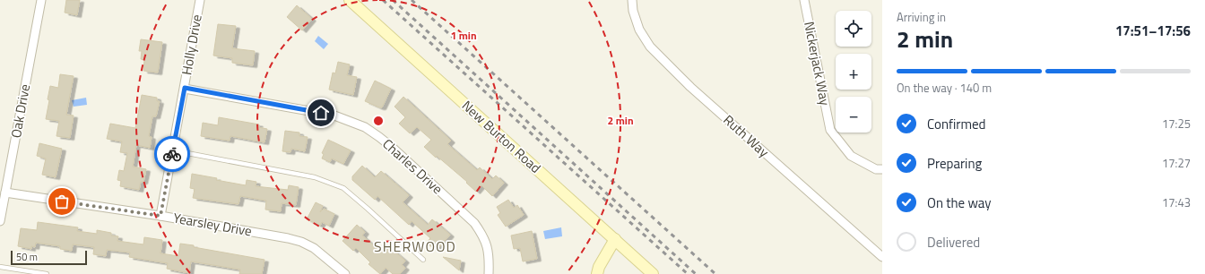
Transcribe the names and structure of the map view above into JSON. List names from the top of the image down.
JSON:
{
  "streets": {
    "street": [
      "Holly Drive",
      "Nickerjack Way",
      "Oak Drive",
      "Ruth Way",
      "New Burton Road",
      "Charles Drive",
      "Yearsley Drive"
    ]
  },
  "crossings": [
    ["Holly Drive", "Charles Drive"],
    ["Holly Drive", "Yearsley Drive"],
    ["Oak Drive", "Yearsley Drive"]
  ],
  "districts": ["SHERWOOD"],
  "scale_bar": "50 m",
  "page": {
    "heading": ["2 min", "Arriving in", "17:51–17:56"],
    "map_buttons": ["+", "−"],
    "bar": "On the way · 140 m",
    "list": [
      ["Confirmed", "17:25"],
      ["Preparing", "17:27"],
      ["On the way", "17:43"],
      "Delivered"
    ],
    "scale": "50 m"
  },
  "rings": ["1 min", "2 min"]
}
